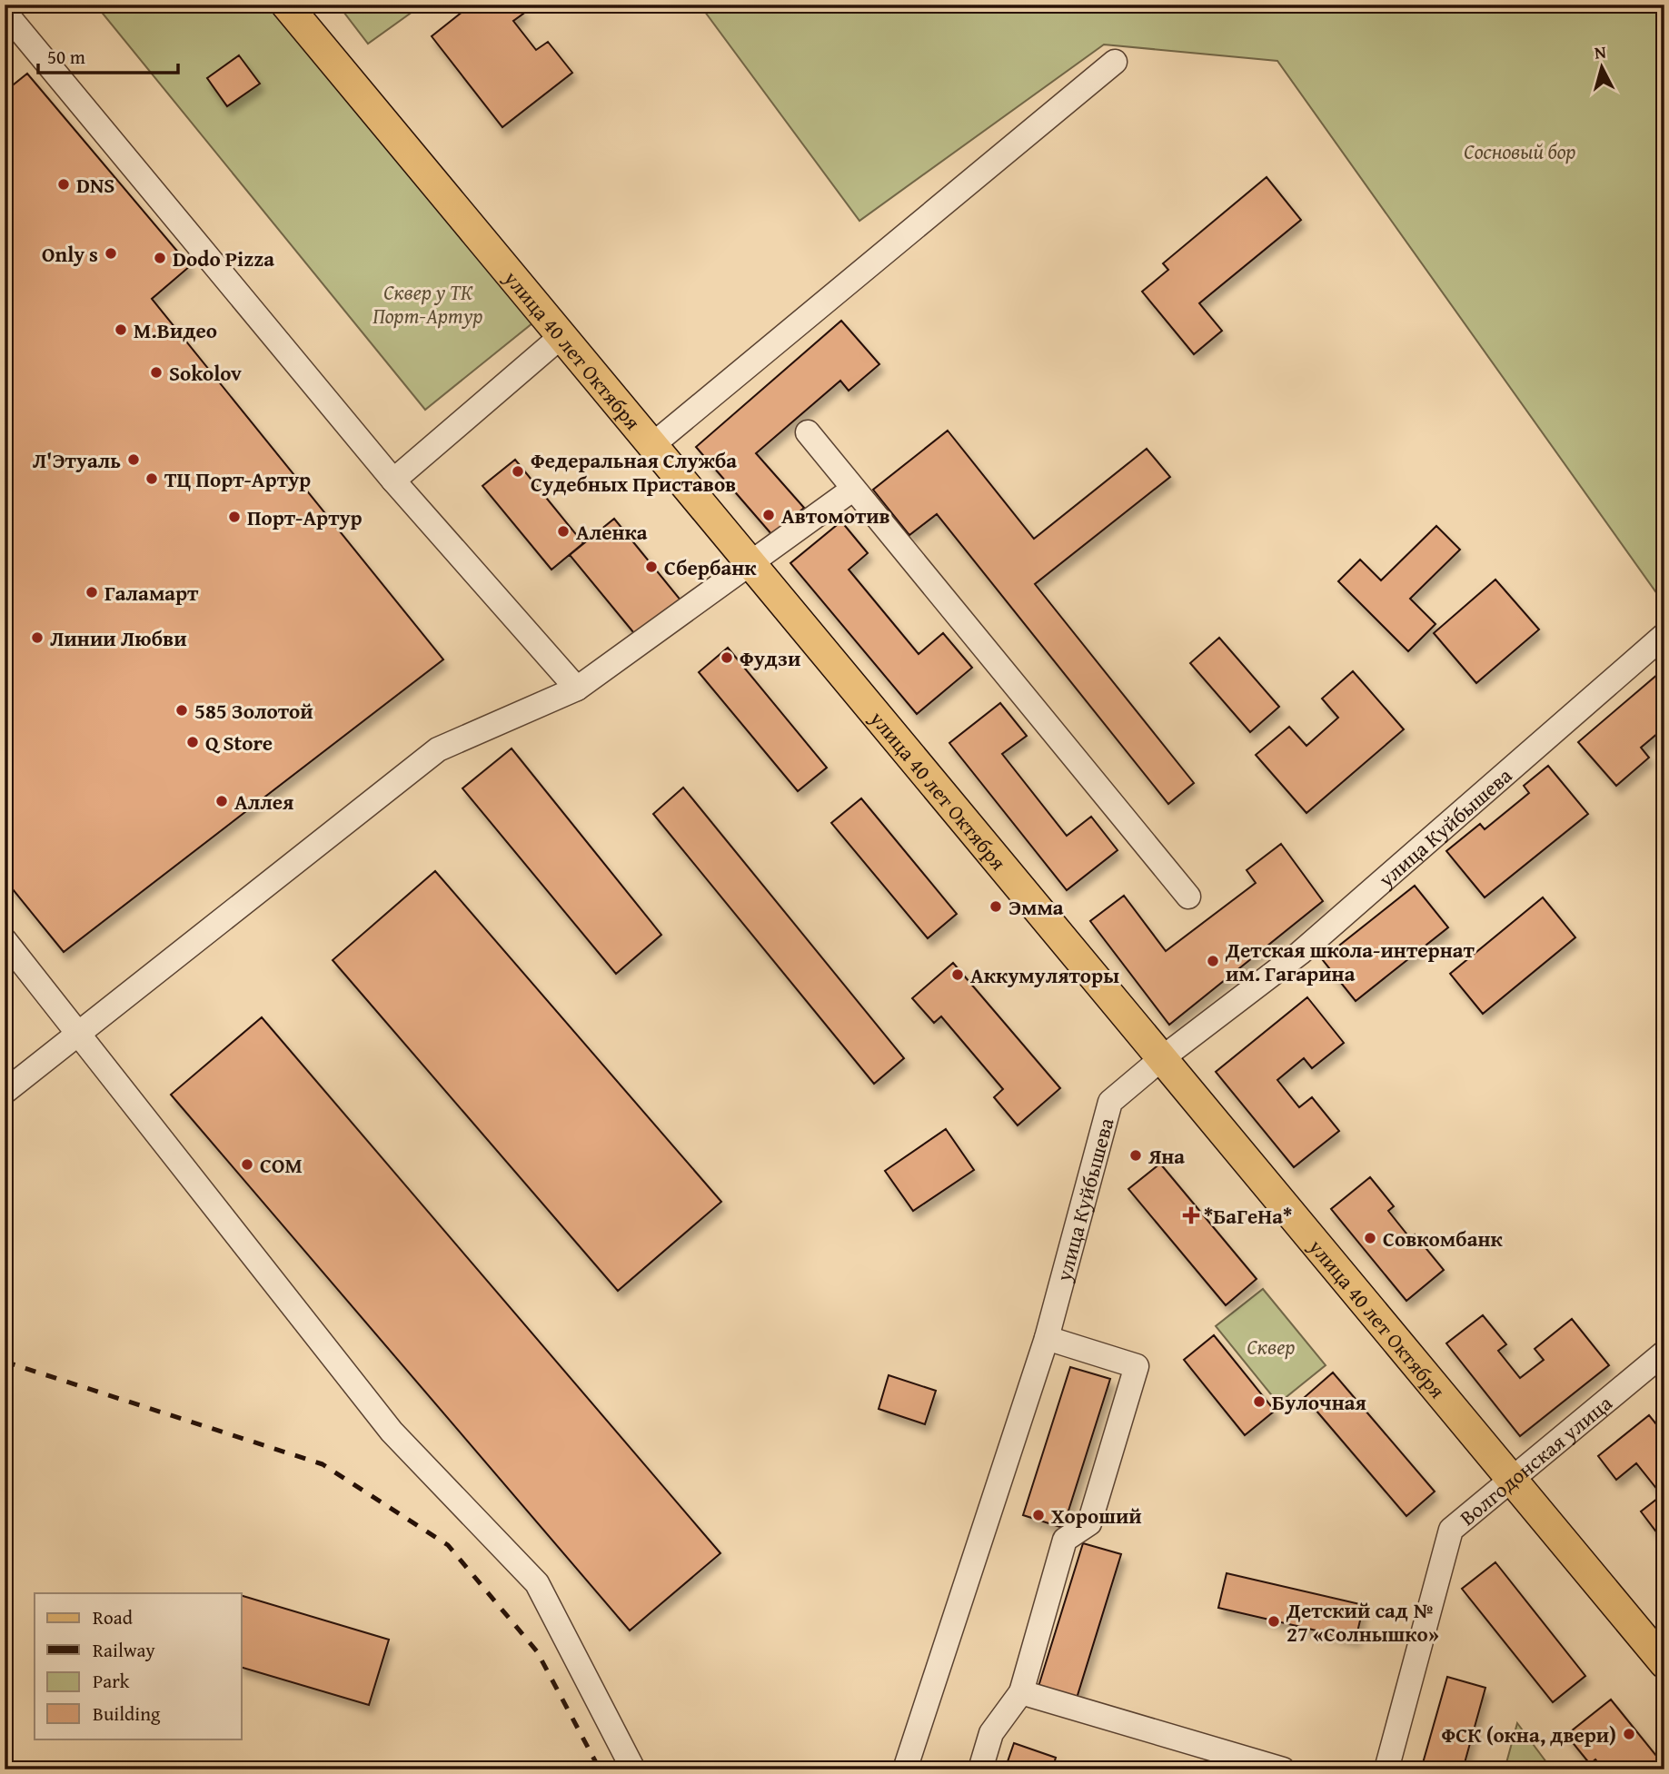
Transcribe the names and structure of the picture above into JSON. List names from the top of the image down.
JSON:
{
  "streets": {
    "main road": ["улица 40 лет Октября"],
    "street": ["улица Куйбышева", "Волгодонская улица"]
  },
  "crossings": [
    ["улица 40 лет Октября", "улица Куйбышева"],
    ["улица 40 лет Октября", "Волгодонская улица"]
  ],
  "parks": ["Сосновый бор", "Сквер у ТК Порт-Артур", "Сквер"],
  "places": {
    "other": [
      "DNS",
      "Only s",
      "Dodo Pizza",
      "М.Видео",
      "Sokolov",
      "Л'Этуаль",
      "Федеральная Служба Судебных Приставов",
      "ТЦ Порт-Артур",
      "Автомотив",
      "Порт-Артур",
      "Аленка",
      "Сбербанк",
      "Галамарт",
      "Линии Любви",
      "Фудзи",
      "585 Золотой",
      "Q Store",
      "Аллея",
      "Эмма",
      "Детская школа-интернат им. Гагарина",
      "Аккумуляторы",
      "Яна",
      "СОМ",
      "Совкомбанк",
      "Булочная",
      "Хороший",
      "Детский сад № 27 «Солнышко»",
      "ФСК (окна, двери)"
    ],
    "health": ["*БаГеНа*"]
  },
  "legend": [
    "Road",
    "Railway",
    "Park",
    "Building"
  ],
  "scale_bar": "50 m",
  "north": "top"
}
